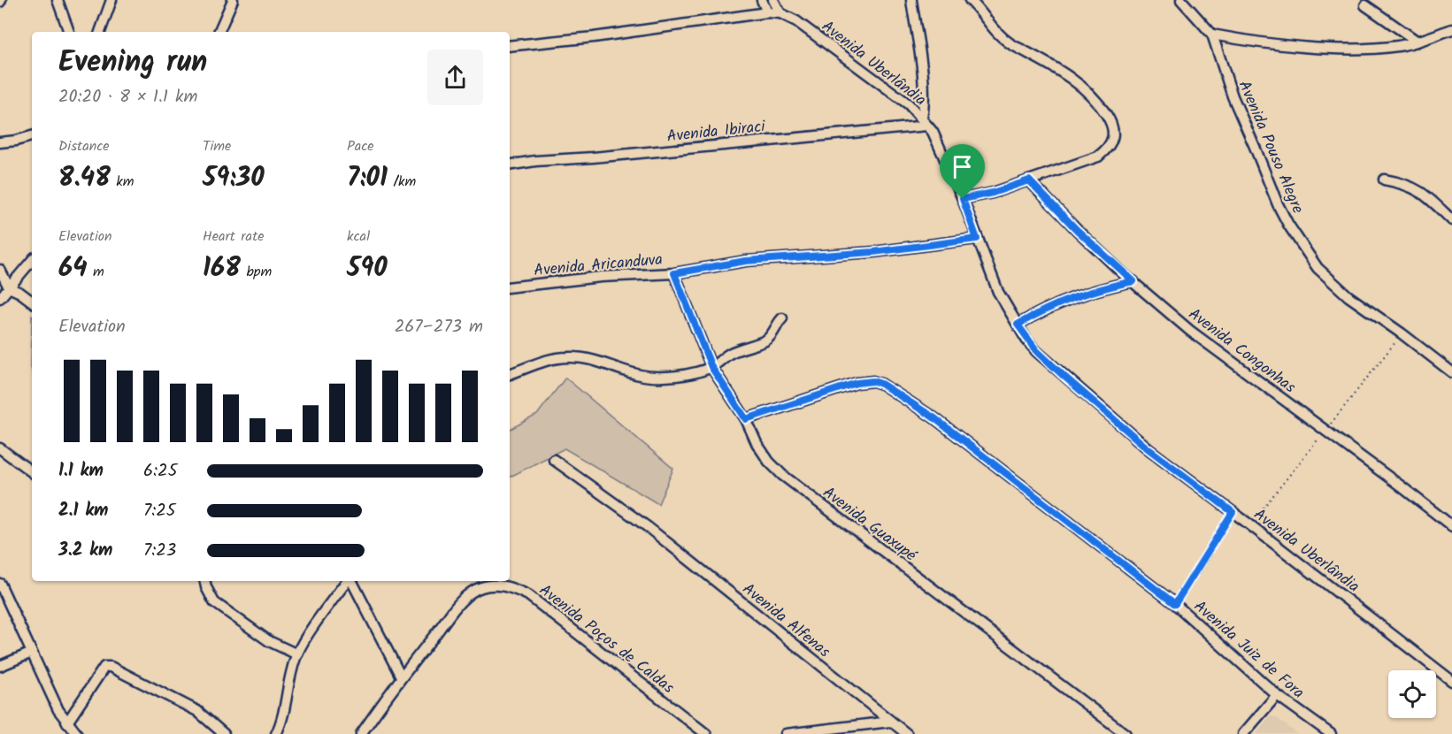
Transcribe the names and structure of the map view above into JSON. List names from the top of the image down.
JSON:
{
  "streets": {
    "street": [
      "Avenida Uberlândia",
      "Avenida Ibiraci",
      "Avenida Pouso Alegre",
      "Avenida Aricanduva",
      "Avenida Congonhas",
      "Avenida Guaxupé",
      "Avenida Alfenas",
      "Avenida Poços de Caldas",
      "Avenida Juiz de Fora"
    ]
  },
  "crossings": [
    ["Avenida Uberlândia", "Avenida Ibiraci"],
    ["Avenida Uberlândia", "Avenida Aricanduva"],
    ["Avenida Aricanduva", "Avenida Guaxupé"],
    ["Avenida Guaxupé", "Avenida Juiz de Fora"]
  ],
  "page": {
    "heading": ["Evening run", "20:20 · 8 × 1.1 km"],
    "stats": [
      ["Distance", "8.48 km"],
      ["Time", "59:30"],
      ["Pace", "7:01 /km"],
      ["Elevation", "64 m"],
      ["Heart rate", "168 bpm"],
      ["kcal", "590"]
    ],
    "chart": ["Elevation", "267–273 m"],
    "list": [
      {
        "name": "1.1 km",
        "note": "6:25"
      },
      {
        "name": "2.1 km",
        "note": "7:25"
      },
      {
        "name": "3.2 km",
        "note": "7:23"
      }
    ]
  }
}
